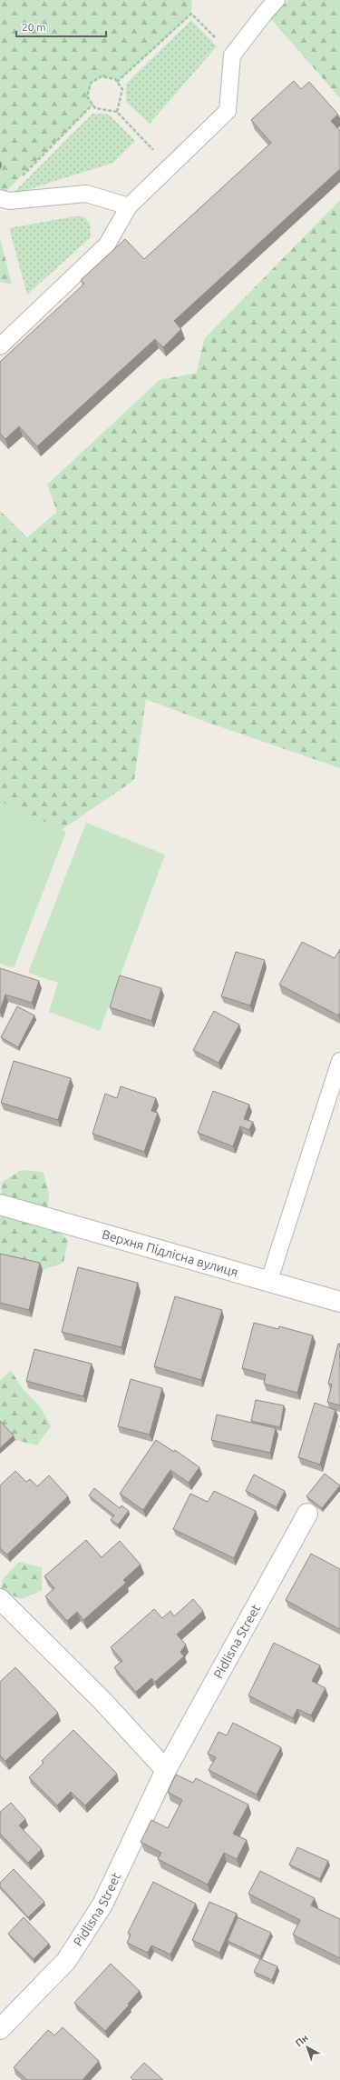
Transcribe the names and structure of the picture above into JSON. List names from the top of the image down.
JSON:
{
  "streets": {
    "street": ["Верхня Підлісна вулиця", "Pidlisna Street"]
  },
  "scale_bar": "20 m",
  "north": "top left"
}
